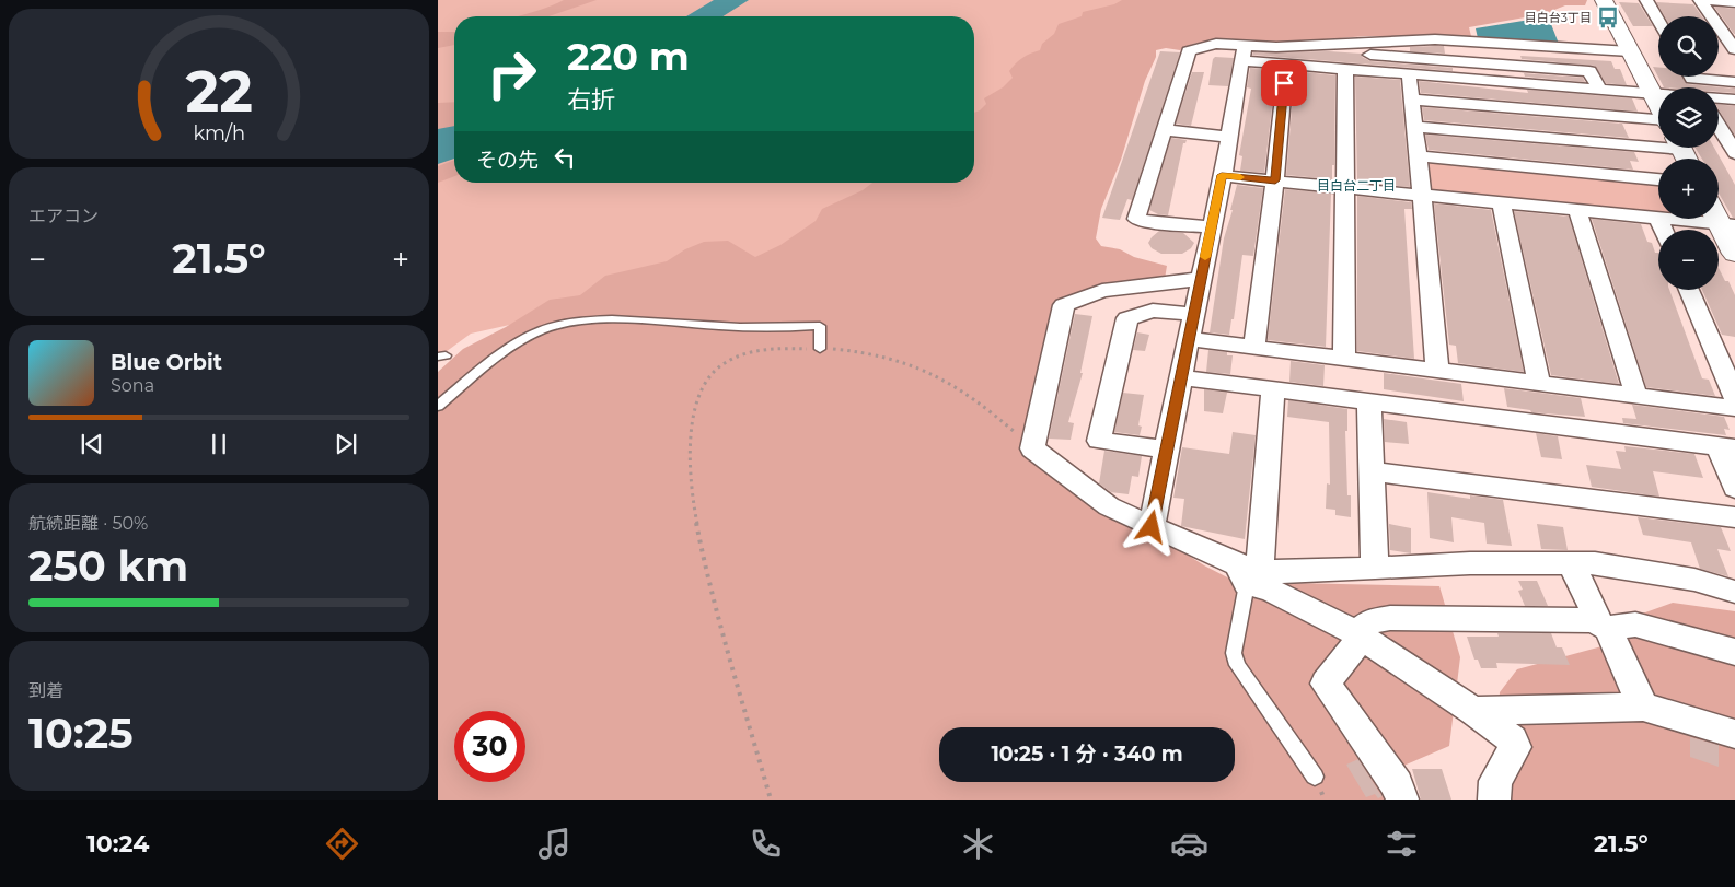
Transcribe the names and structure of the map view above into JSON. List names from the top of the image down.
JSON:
{
  "districts": ["目白台二丁目"],
  "places": {
    "bus stop": ["目白台3丁目"]
  },
  "page": {
    "map_buttons": ["+", "−"],
    "turn": ["220 m", "右折"],
    "then": "その先",
    "tile": [
      "エアコン",
      ["航続距離 · 50%", "250 km"],
      ["到着", "10:25"]
    ],
    "heat": ["−", "21.5°", "+"],
    "song": ["Blue Orbit", "Sona"],
    "limit": "30",
    "trip": "10:25 · 1 分 · 340 m",
    "tabs": ["10:24", "21.5°"],
    "gauge": ["22", "km/h"]
  }
}
